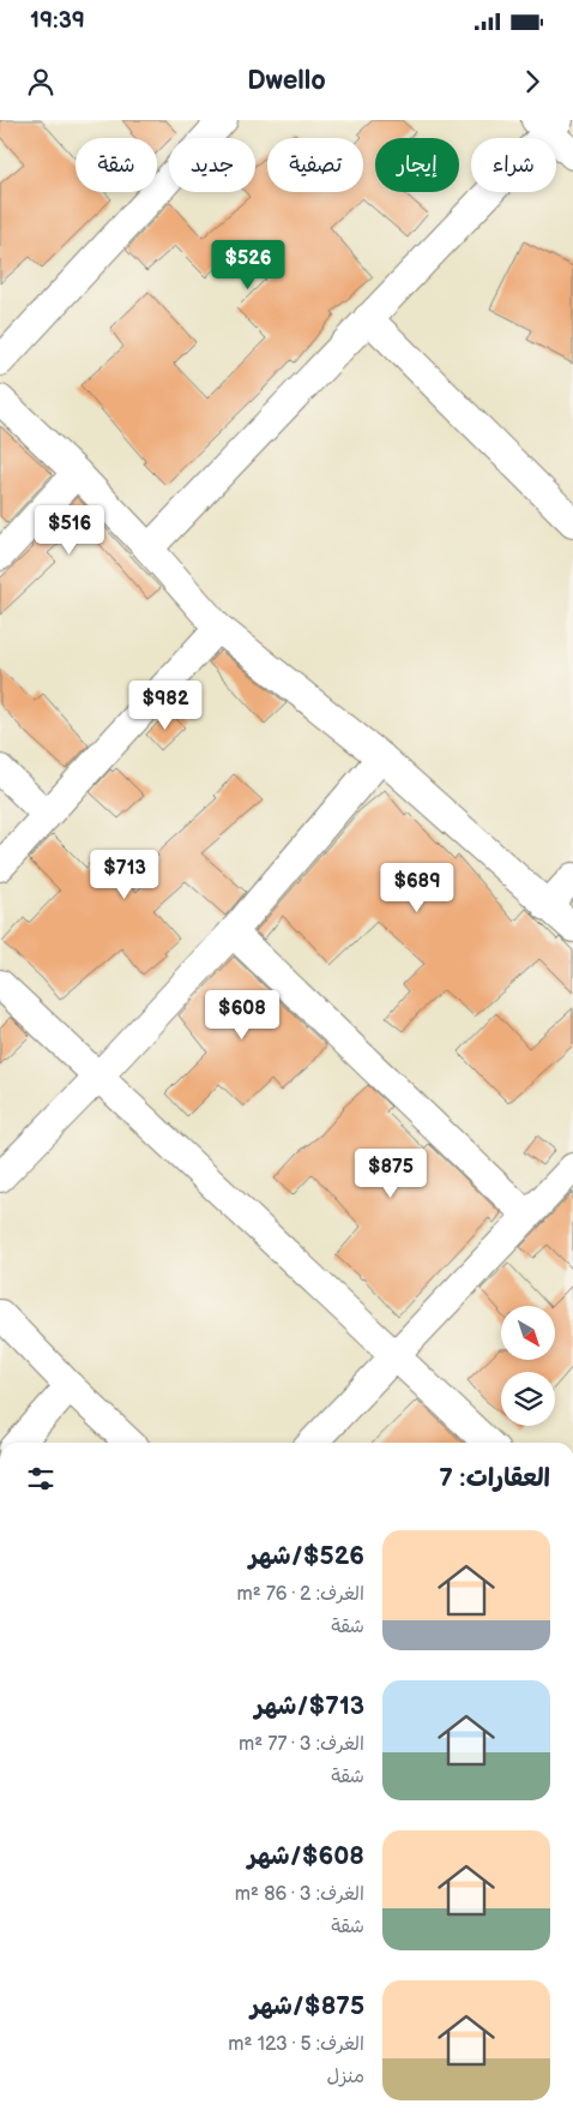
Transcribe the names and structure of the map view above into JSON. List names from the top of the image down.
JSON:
{
  "north": "bottom right",
  "page": {
    "status": "19:39",
    "header": "Dwello",
    "chip": [
      "شراء",
      "إيجار",
      "تصفية",
      "جديد",
      "شقة"
    ],
    "price": [
      "$526",
      "$516",
      "$982",
      "$713",
      "$689",
      "$608",
      "$875"
    ],
    "heading": "العقارات: 7",
    "list": [
      {
        "name": "$526/شهر",
        "note": "الغرف: 2 · 76 m² · شقة"
      },
      {
        "name": "$713/شهر",
        "note": "الغرف: 3 · 77 m² · شقة"
      },
      {
        "name": "$608/شهر",
        "note": "الغرف: 3 · 86 m² · شقة"
      },
      {
        "name": "$875/شهر",
        "note": "الغرف: 5 · 123 m² · منزل"
      }
    ]
  }
}
